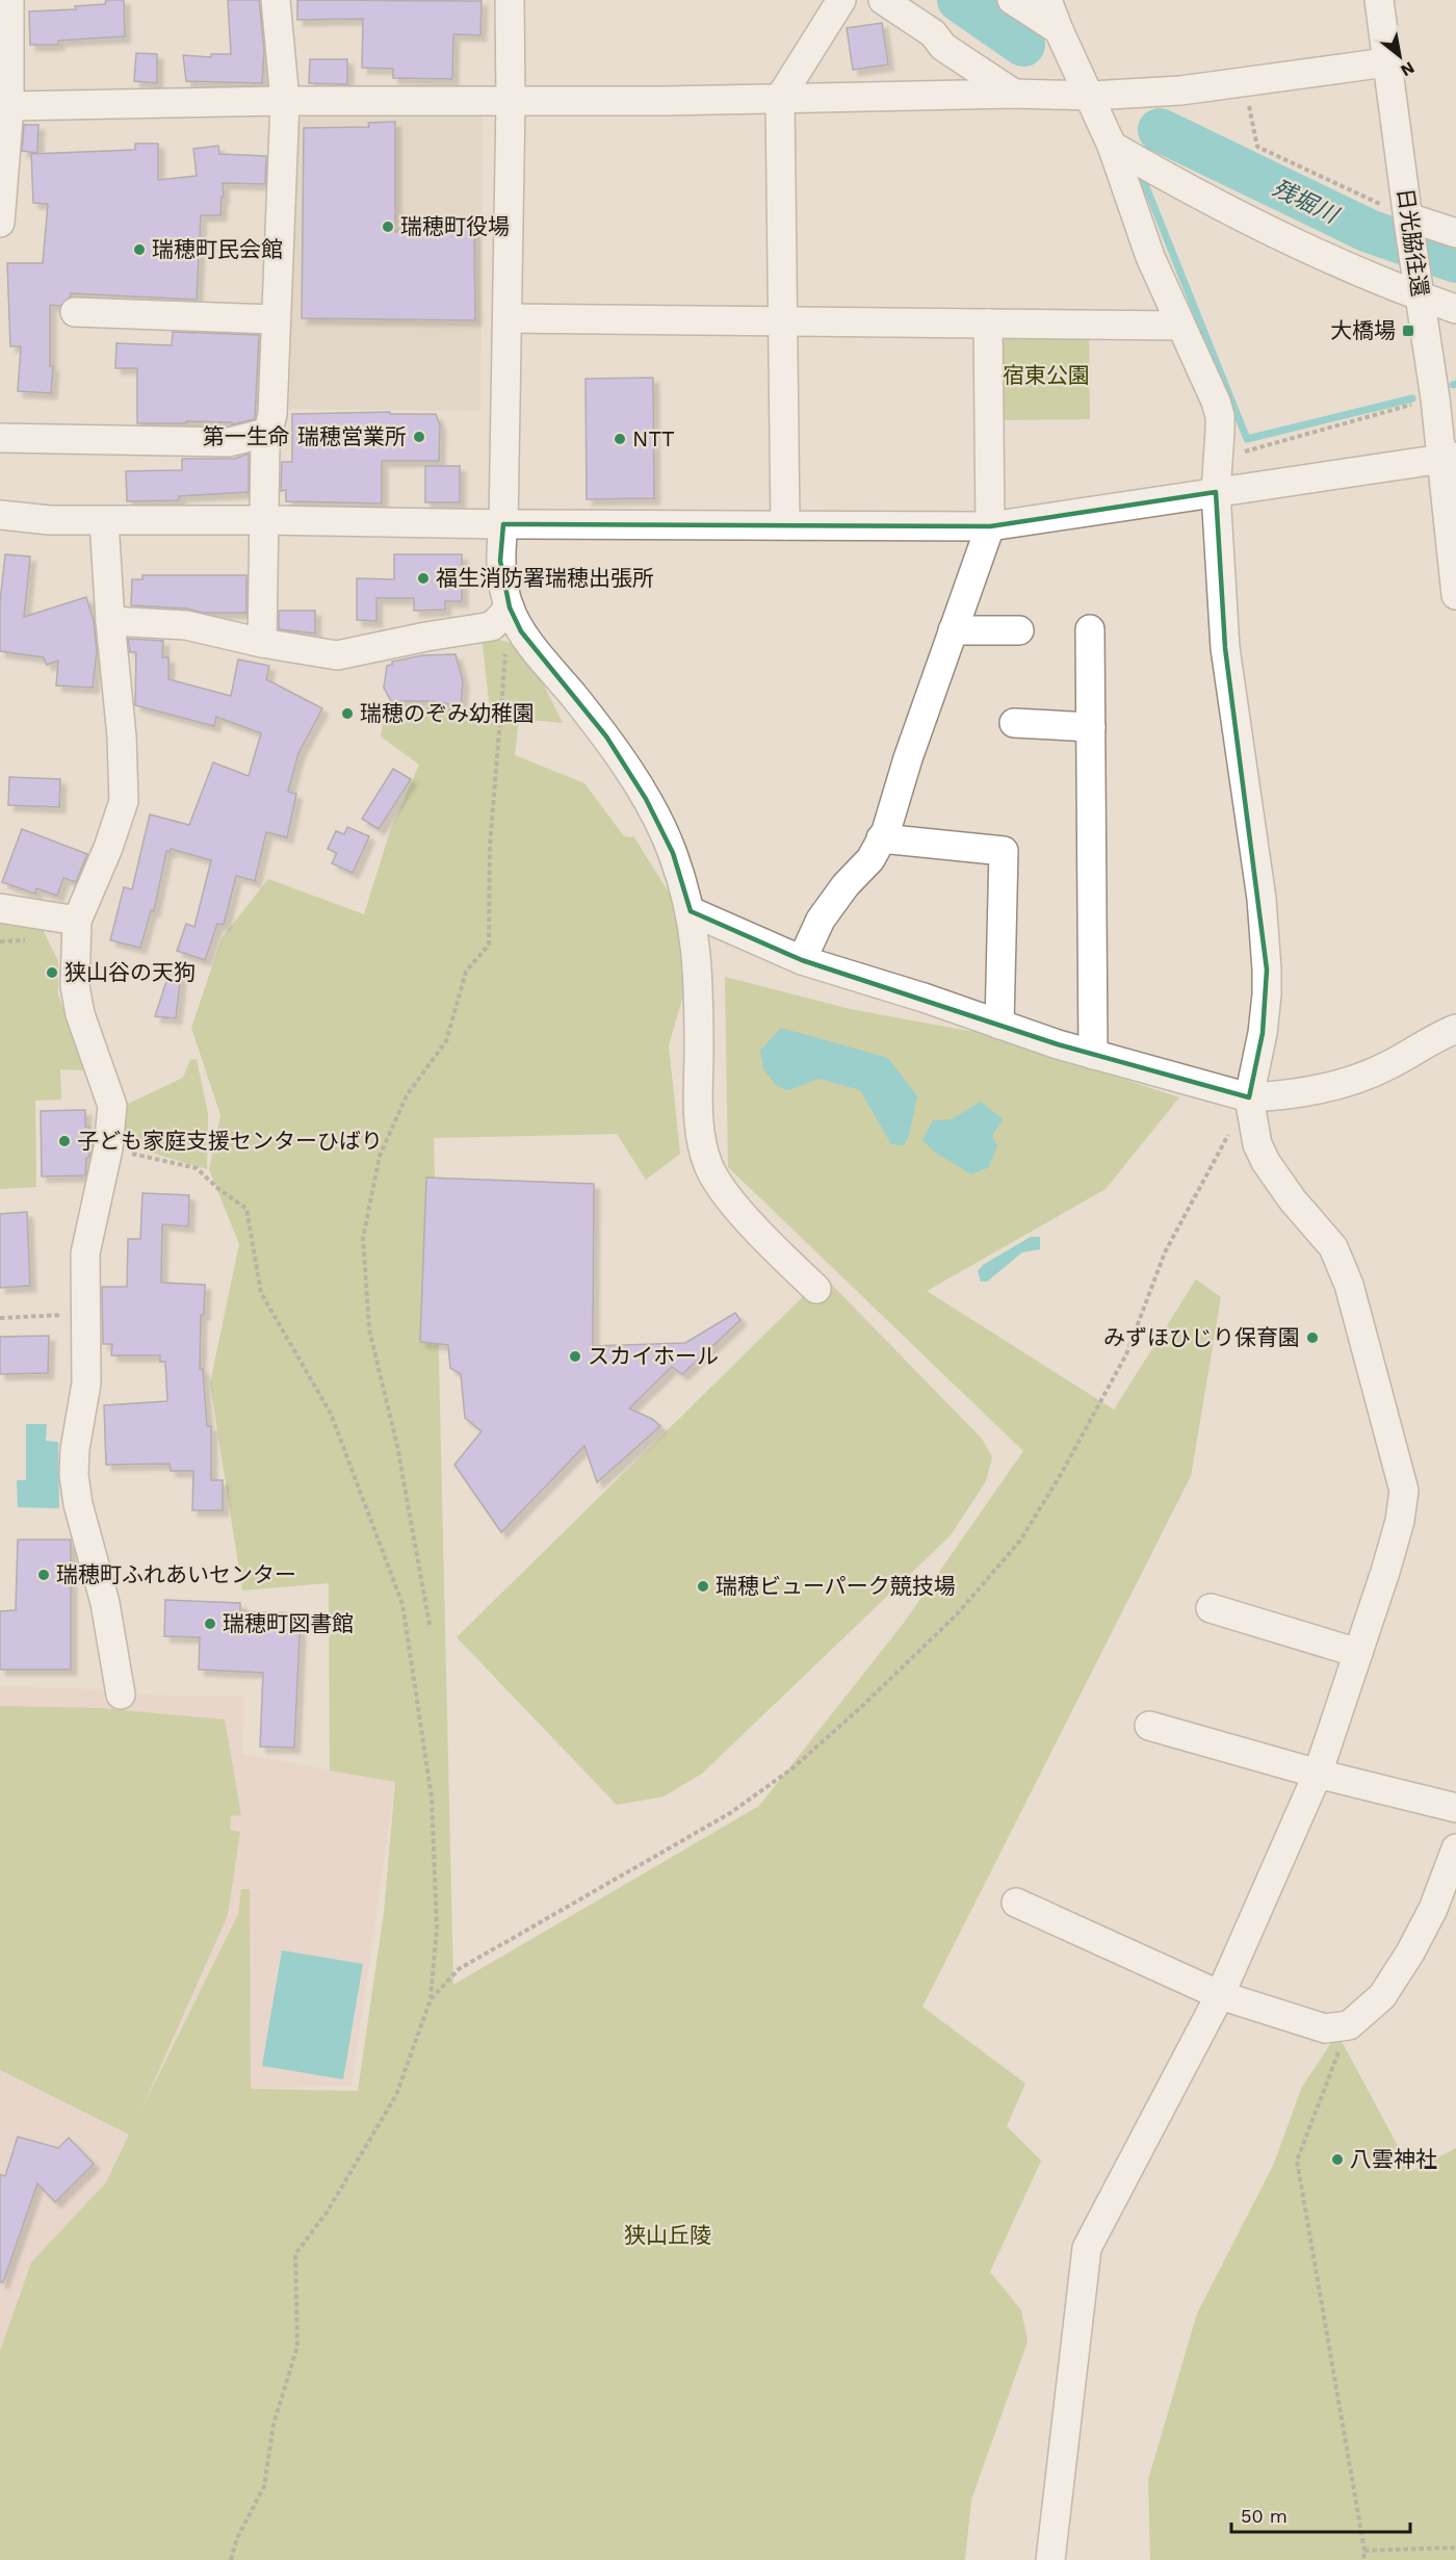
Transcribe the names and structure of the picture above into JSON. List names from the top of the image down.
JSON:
{
  "streets": {
    "street": ["日光脇往還"]
  },
  "water": ["残堀川"],
  "parks": ["宿東公園", "狭山丘陵"],
  "places": {
    "other": [
      "瑞穂町役場",
      "瑞穂町民会館",
      "第一生命 瑞穂営業所",
      "NTT",
      "福生消防署瑞穂出張所",
      "瑞穂のぞみ幼稚園",
      "狭山谷の天狗",
      "子ども家庭支援センターひばり",
      "みずほひじり保育園",
      "スカイホール",
      "瑞穂町ふれあいセンター",
      "瑞穂ビューパーク競技場",
      "瑞穂町図書館",
      "八雲神社"
    ],
    "transit": ["大橋場"]
  },
  "scale_bar": "50 m",
  "north": "bottom right"
}
